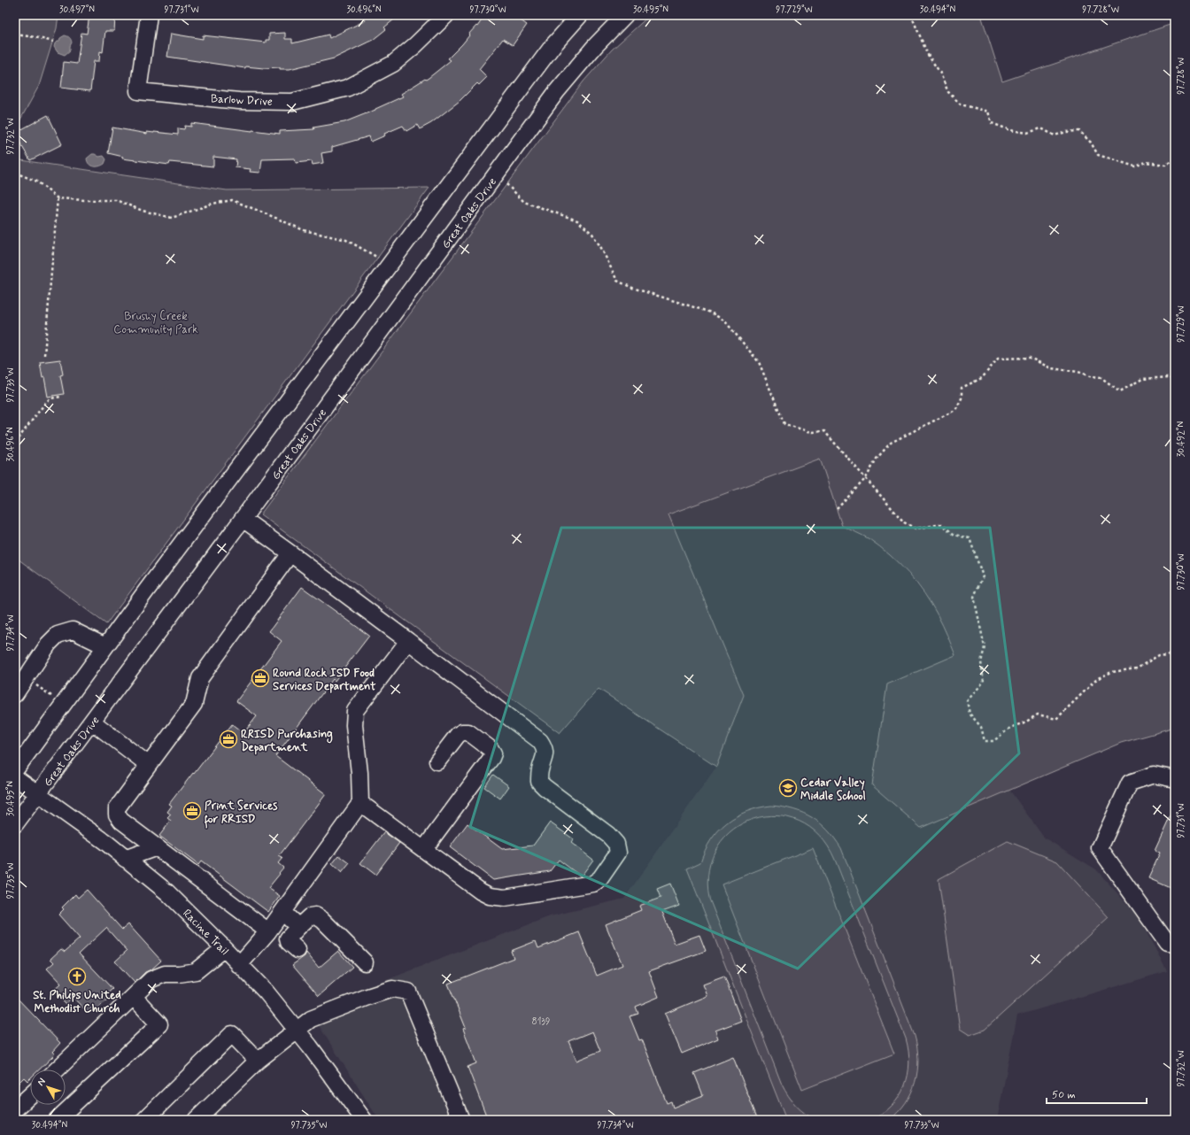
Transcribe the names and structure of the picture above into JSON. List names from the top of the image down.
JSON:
{
  "streets": {
    "street": ["Barlow Drive", "Great Oaks Drive", "Racine Trail"]
  },
  "crossings": [
    ["Great Oaks Drive", "Racine Trail"]
  ],
  "parks": ["Brushy Creek Community Park"],
  "places": {
    "office": ["Round Rock ISD Food Services Department", "RRISD Purchasing Department", "Print Services for RRISD"],
    "school or university": ["Cedar Valley Middle School"],
    "church": ["St. Philips United Methodist Church"]
  },
  "house_numbers": ["8139"],
  "scale_bar": "50 m",
  "north": "top left",
  "coordinates": [
    "30.497°N",
    "97.731°W",
    "30.496°N",
    "97.730°W",
    "30.495°N",
    "97.729°W",
    "30.494°N",
    "97.728°W",
    "97.732°W",
    "97.733°W",
    "30.492°N",
    "97.734°W",
    "97.735°W"
  ]
}
